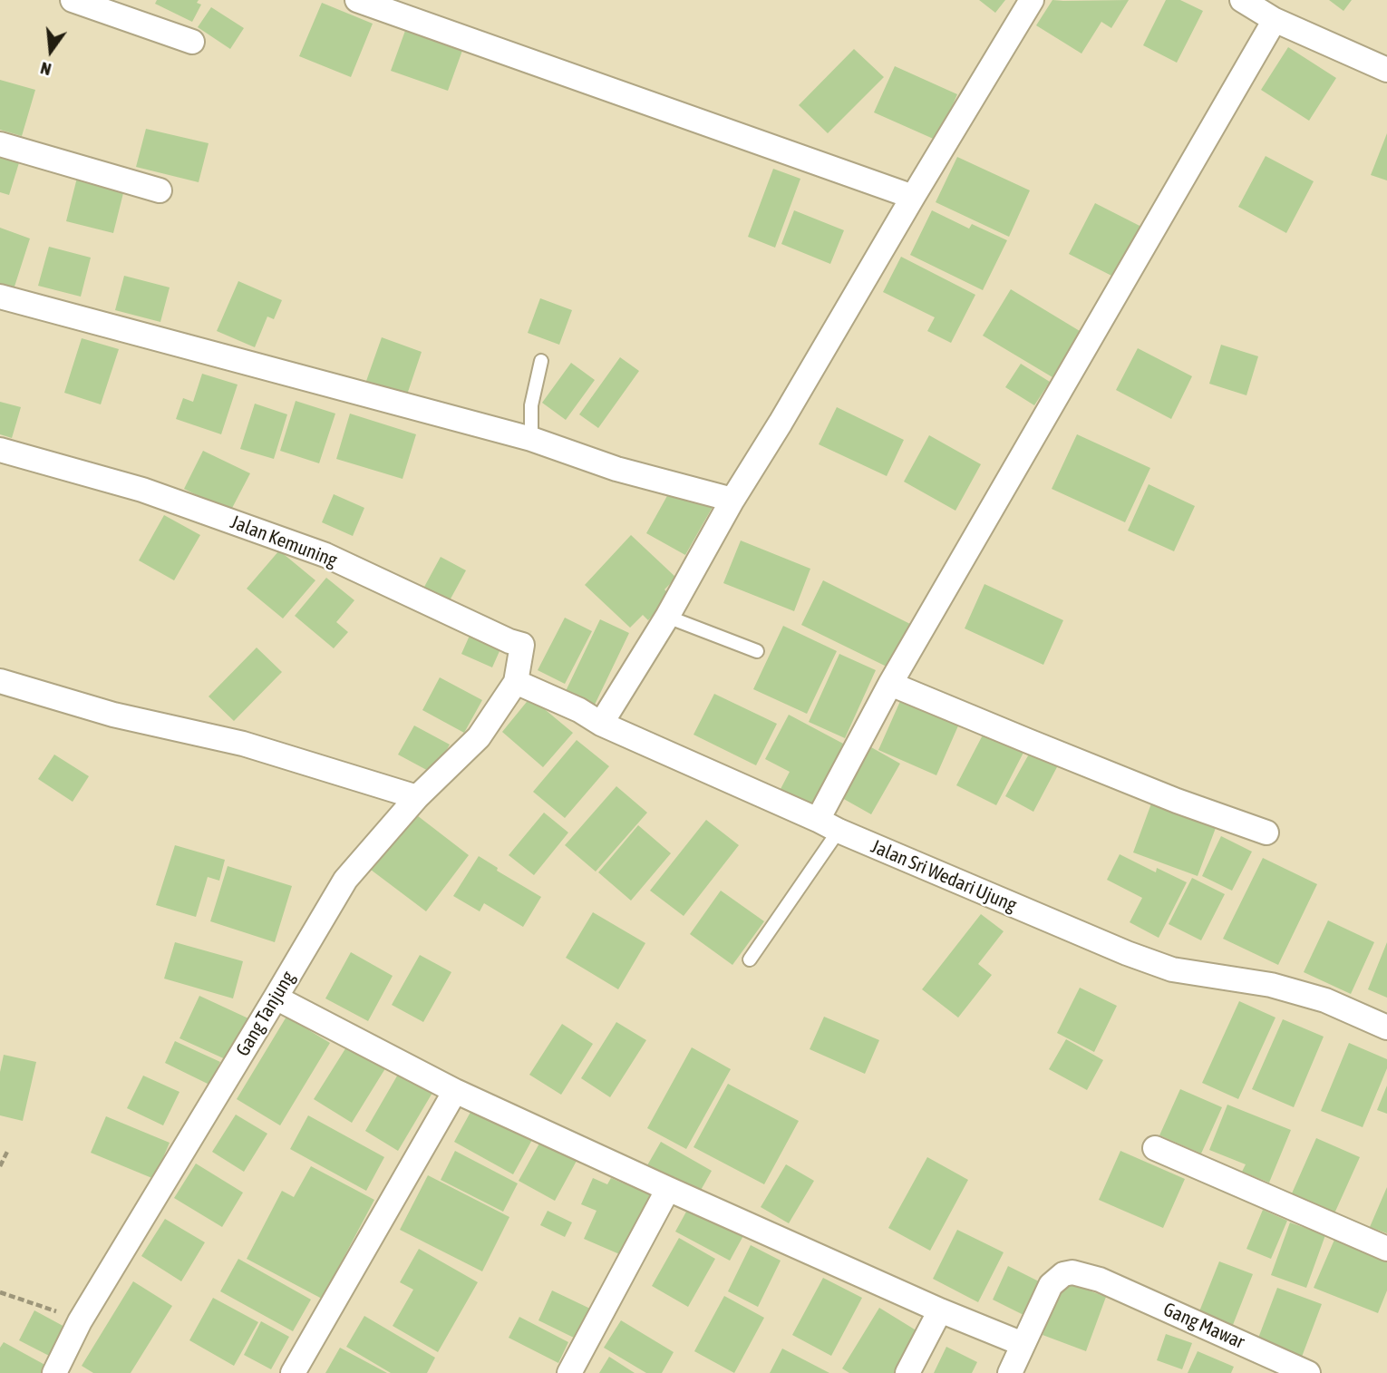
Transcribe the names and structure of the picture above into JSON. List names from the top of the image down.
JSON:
{
  "streets": {
    "street": [
      "Jalan Kemuning",
      "Jalan Sri Wedari Ujung",
      "Gang Tanjung",
      "Gang Mawar"
    ]
  },
  "crossings": [
    ["Jalan Kemuning", "Jalan Sri Wedari Ujung"],
    ["Jalan Kemuning", "Gang Tanjung"],
    ["Jalan Sri Wedari Ujung", "Gang Tanjung"]
  ],
  "north": "bottom"
}
